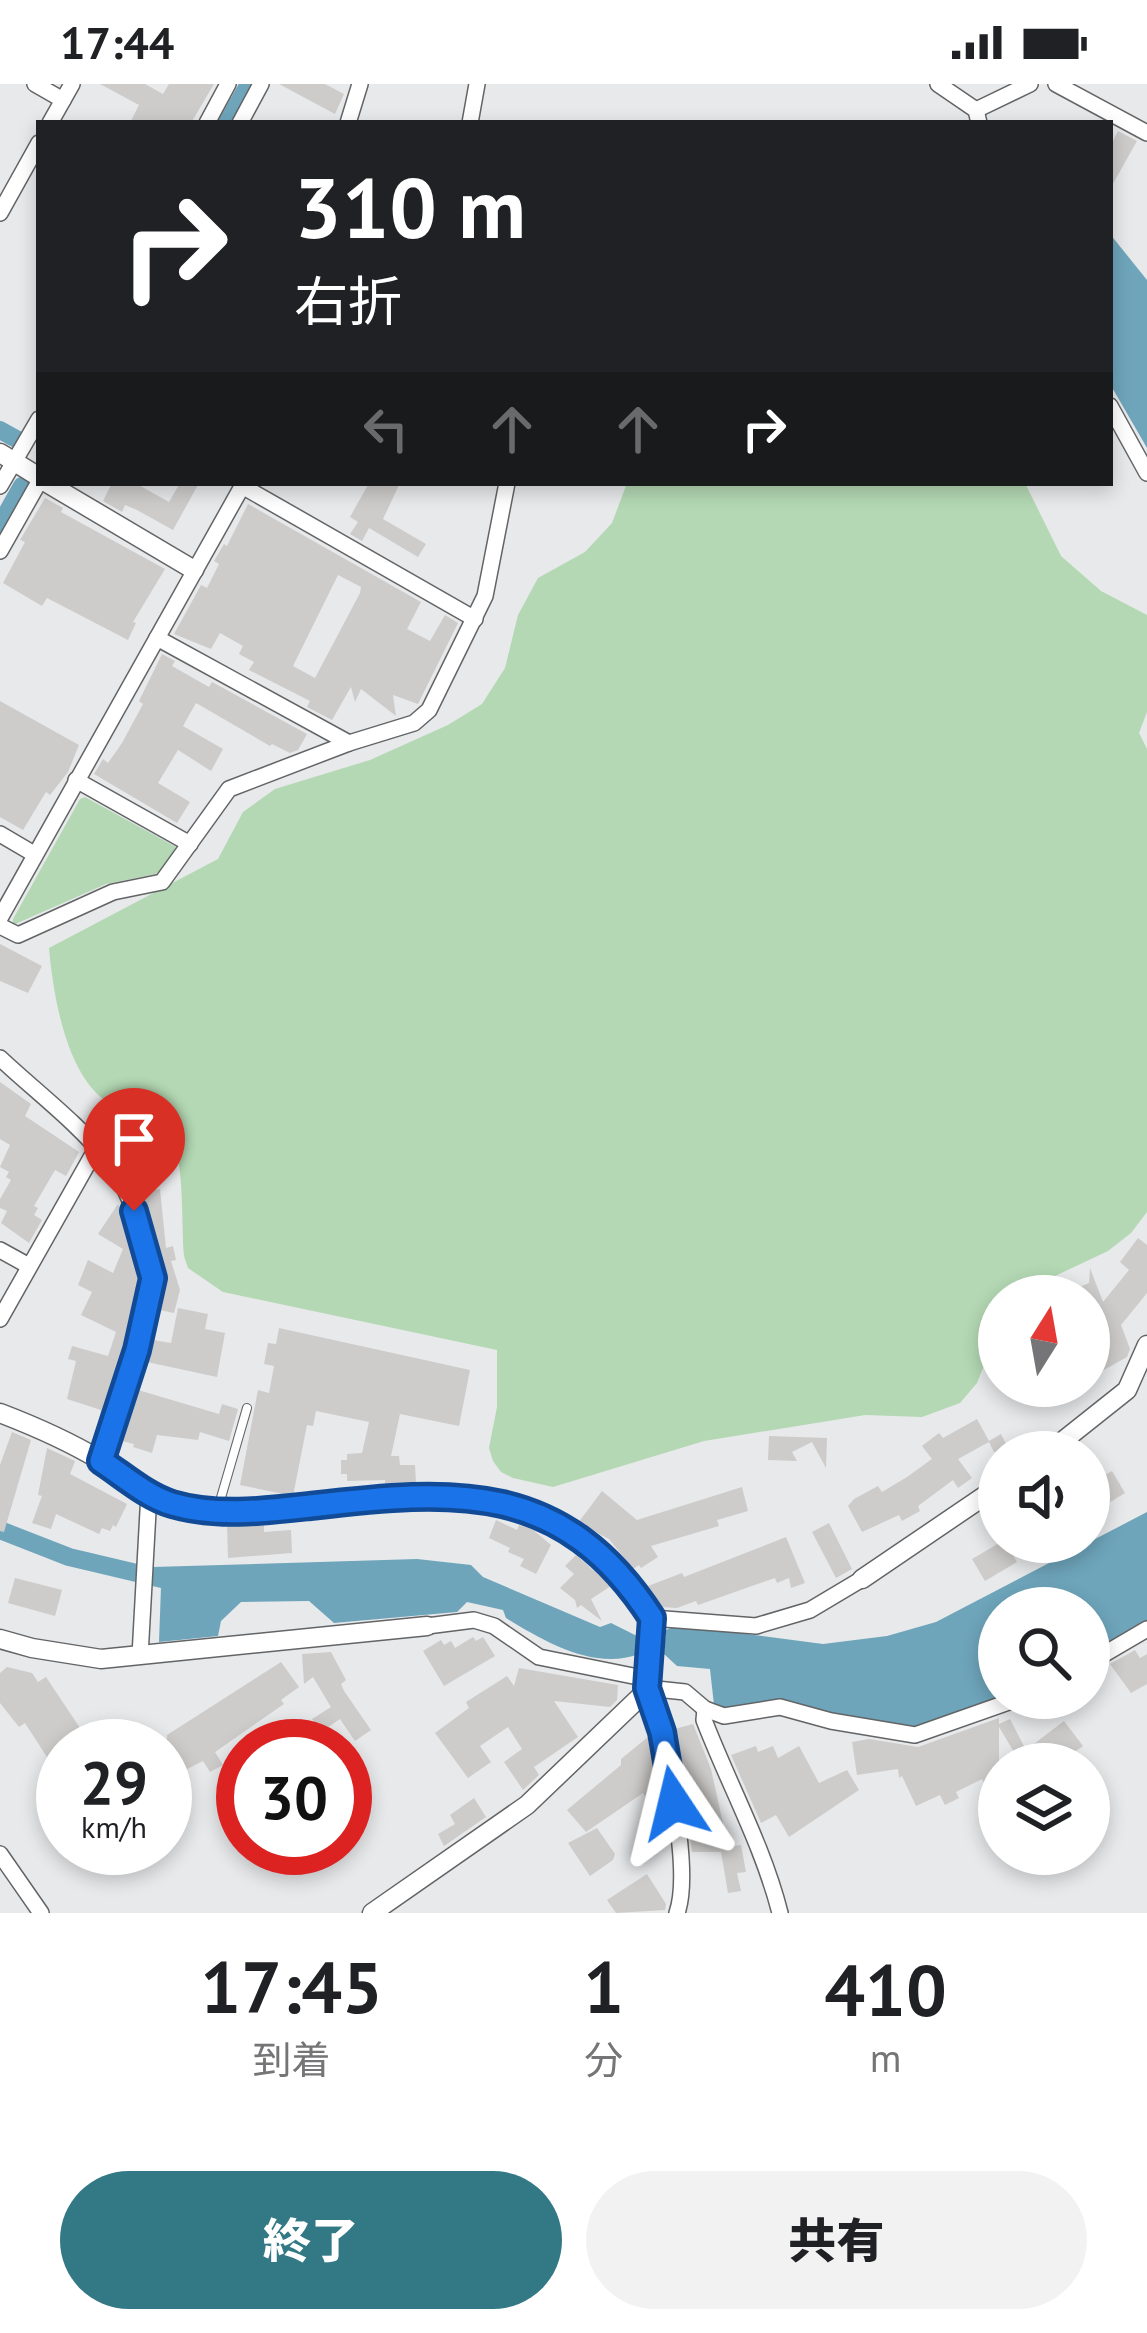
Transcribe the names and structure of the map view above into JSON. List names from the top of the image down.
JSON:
{
  "north": "top",
  "page": {
    "status": "17:44",
    "turn": ["310 m", "右折"],
    "speed": "29 km/h",
    "limit": "30",
    "eta": [
      "17:45",
      "到着",
      "1",
      "分",
      "410",
      "m"
    ],
    "buttons": ["終了", "共有"]
  }
}
